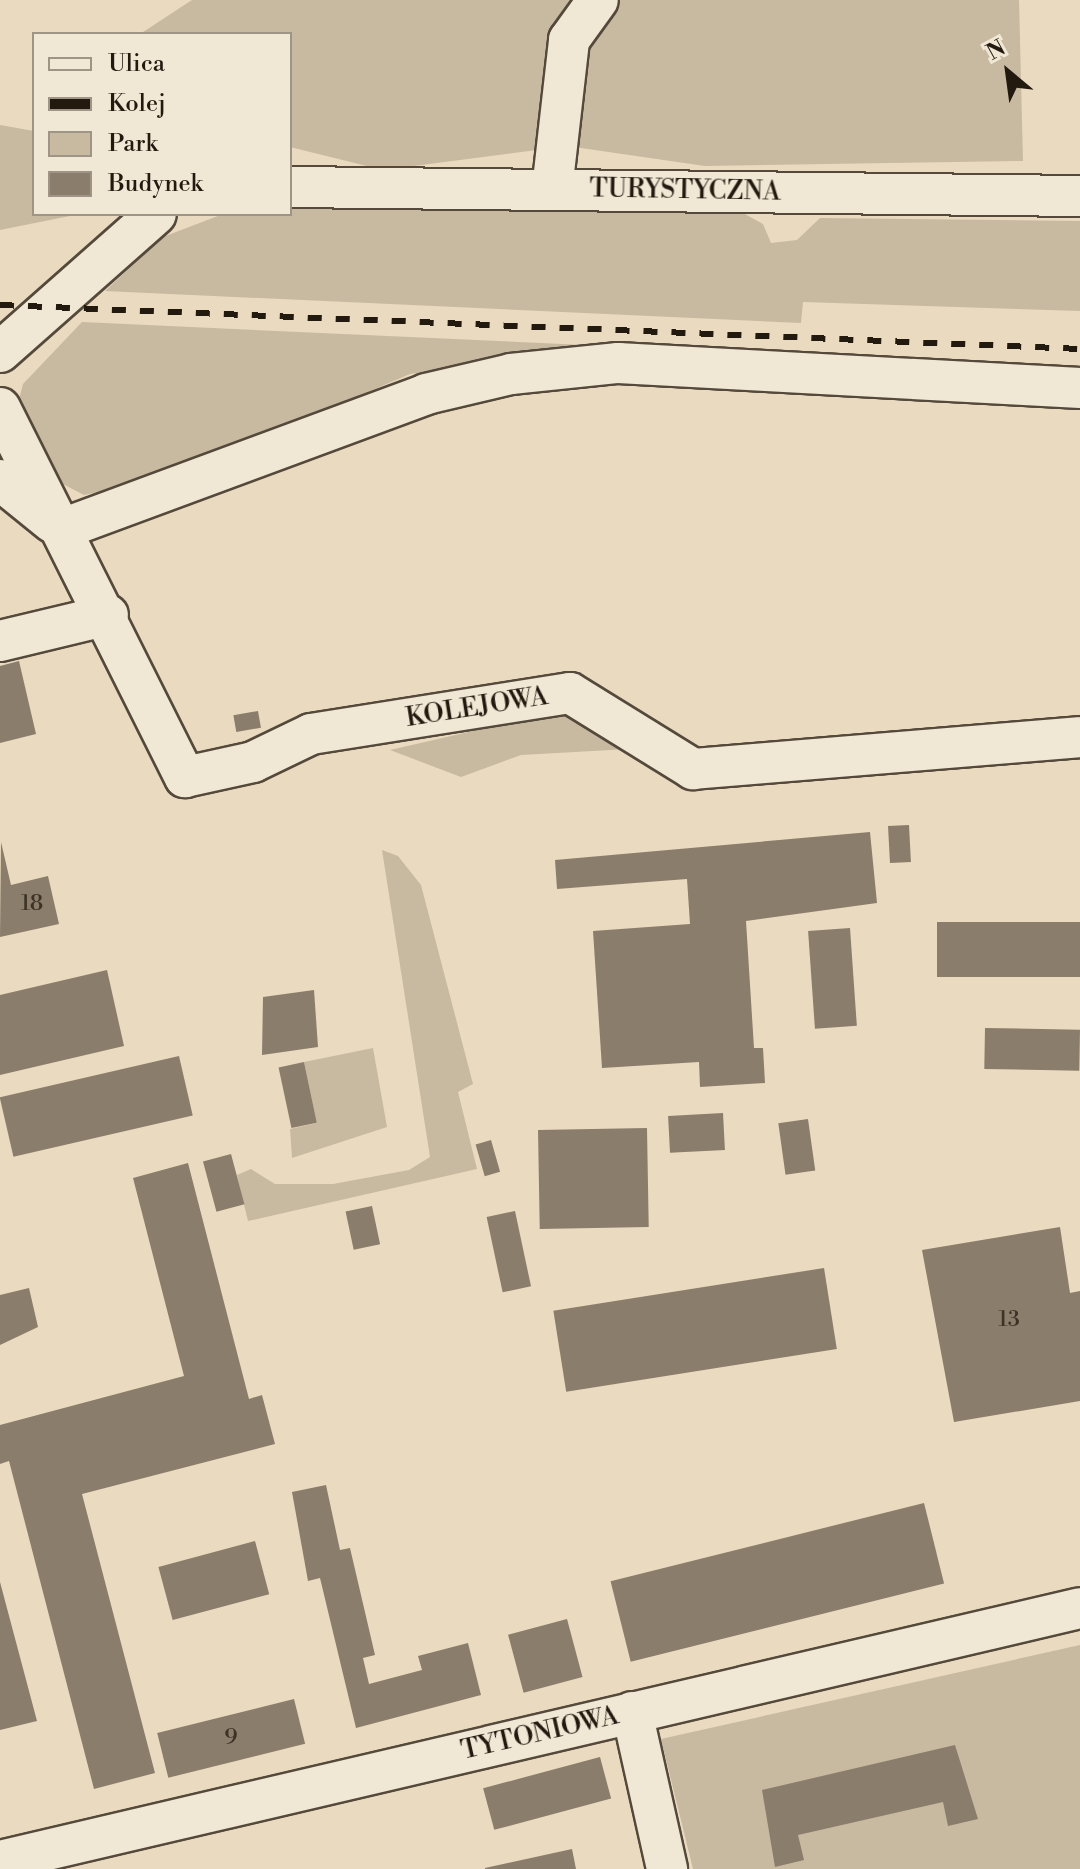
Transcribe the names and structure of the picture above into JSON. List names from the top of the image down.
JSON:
{
  "streets": {
    "street": ["TURYSTYCZNA", "KOLEJOWA", "TYTONIOWA"]
  },
  "house_numbers": ["18", "13", "9"],
  "legend": [
    "Ulica",
    "Kolej",
    "Park",
    "Budynek"
  ],
  "north": "top left"
}
